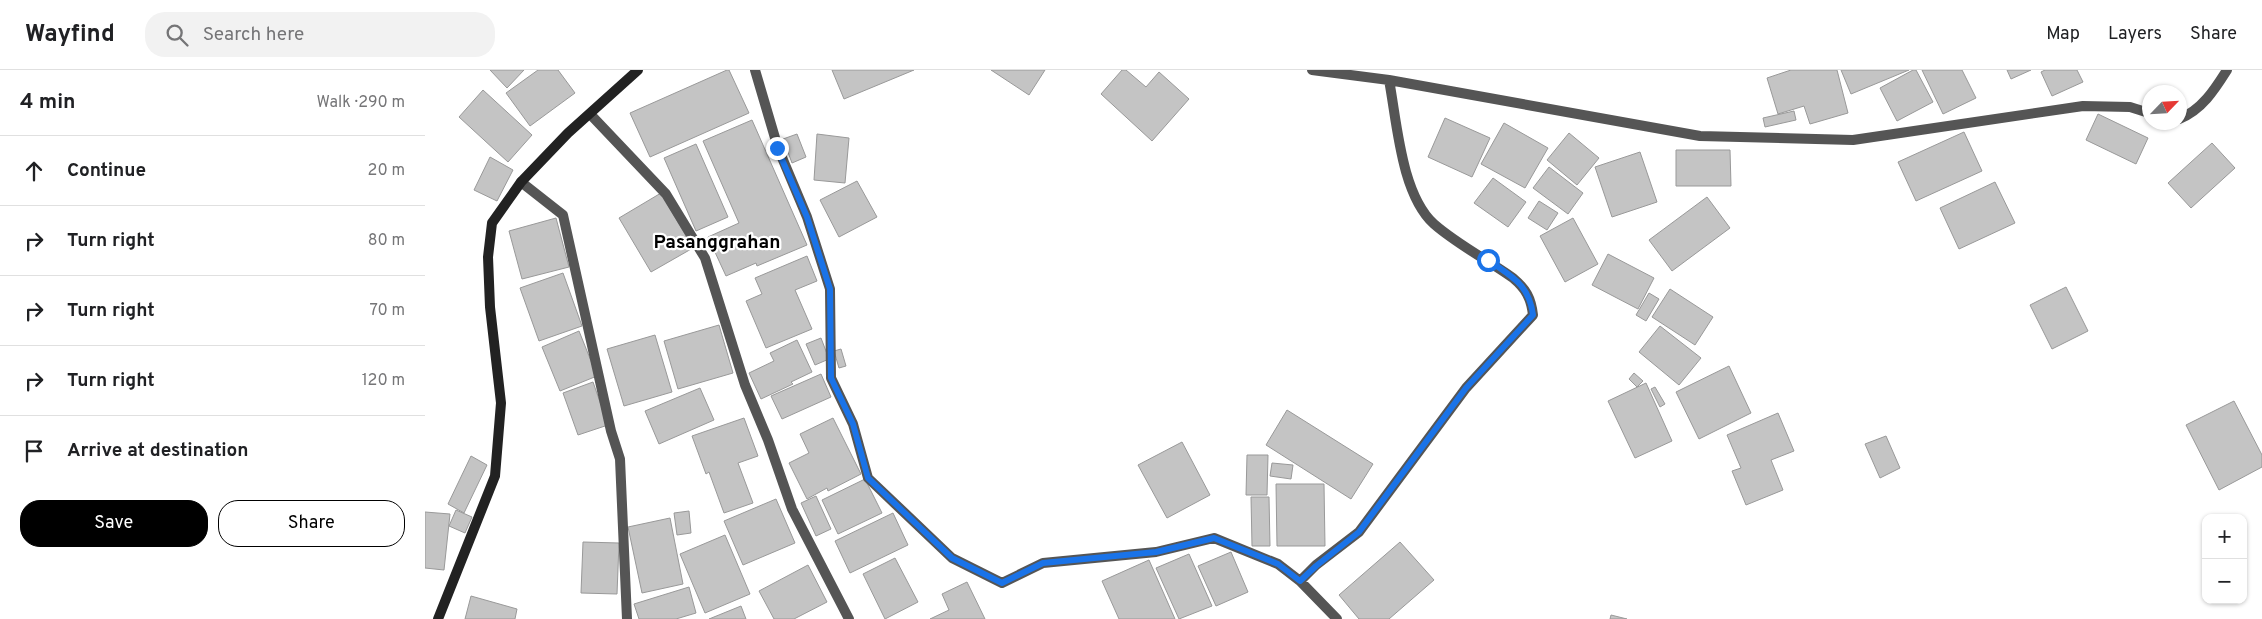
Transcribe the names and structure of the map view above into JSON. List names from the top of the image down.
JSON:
{
  "districts": ["Pasanggrahan"],
  "north": "top right",
  "page": {
    "header": "Wayfind",
    "search": "Search here",
    "nav": ["Map", "Layers", "Share"],
    "heading": ["4 min", "Walk · 290 m"],
    "list": [
      ["Continue", "20 m"],
      ["Turn right", "80 m"],
      ["Turn right", "70 m"],
      ["Turn right", "120 m"],
      "Arrive at destination"
    ],
    "buttons": ["Save", "Share"],
    "map_buttons": ["+", "−"]
  }
}
